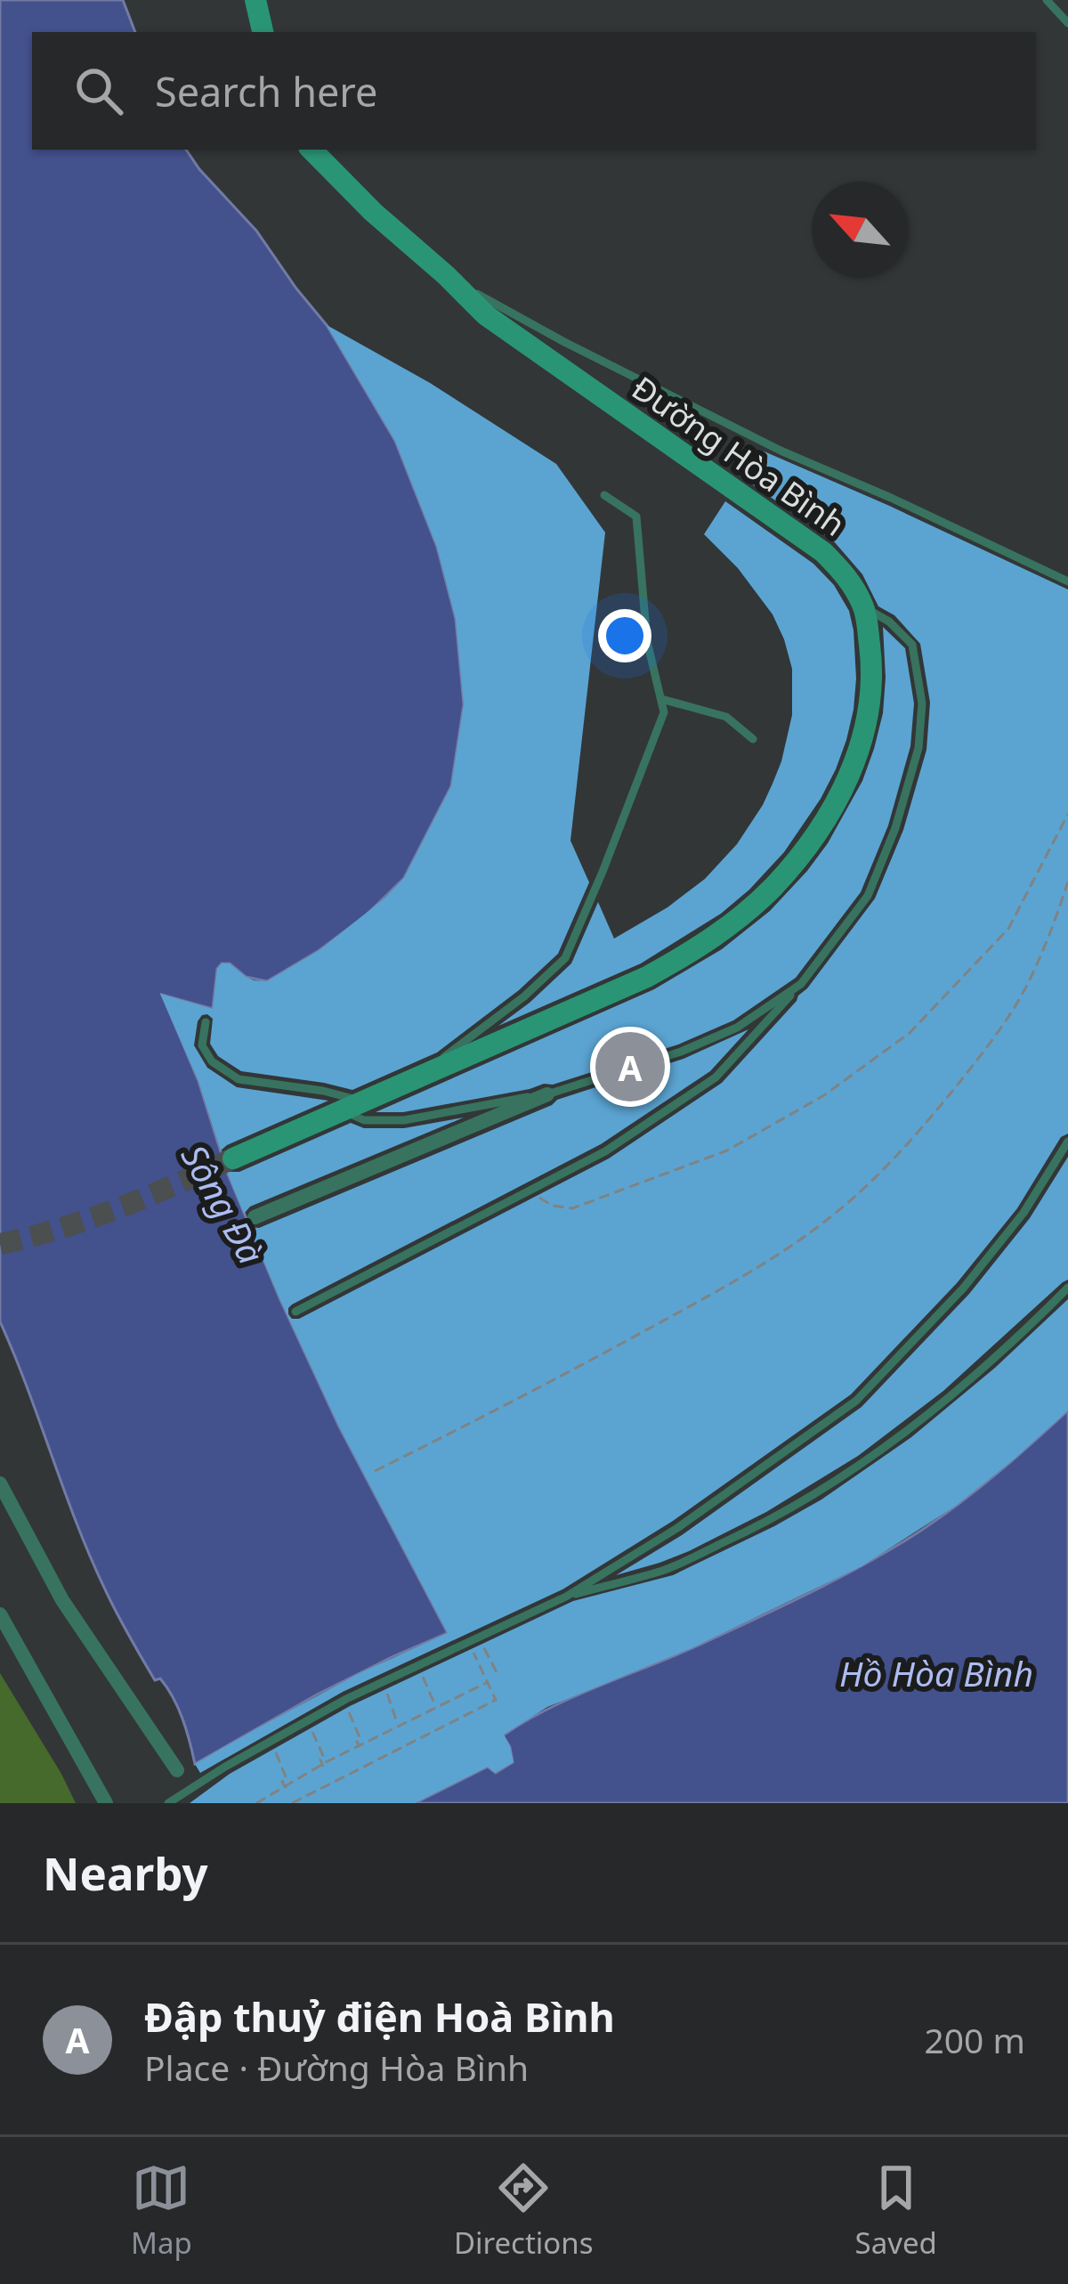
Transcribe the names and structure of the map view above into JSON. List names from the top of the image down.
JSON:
{
  "streets": {
    "main road": ["Đường Hòa Bình"]
  },
  "water": ["Sông Đà", "Hồ Hòa Bình"],
  "north": "top left",
  "page": {
    "search": "Search here",
    "pins": "A",
    "heading": "Nearby",
    "list": [
      {
        "mark": "A",
        "name": "Đập thuỷ điện Hoà Bình",
        "note": "Place · Đường Hòa Bình",
        "value": "200 m"
      }
    ],
    "nav": ["Map", "Directions", "Saved"]
  }
}
